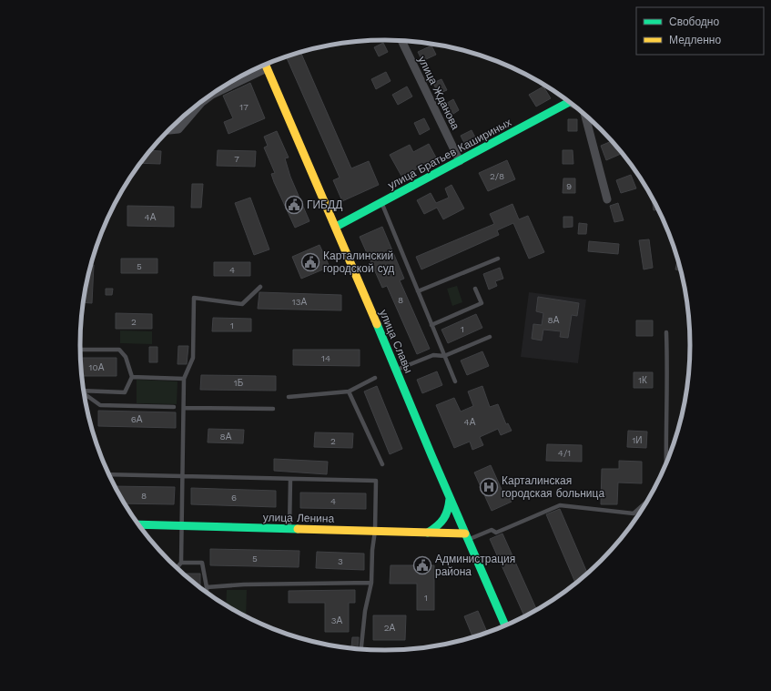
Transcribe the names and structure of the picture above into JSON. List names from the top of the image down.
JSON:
{
  "streets": {
    "main road": ["улица Братьев Кашириных", "улица Славы", "улица Ленина"],
    "street": ["улица Жданова"]
  },
  "crossings": [
    ["улица Жданова", "улица Братьев Кашириных"],
    ["улица Братьев Кашириных", "улица Славы"],
    ["улица Славы", "улица Ленина"]
  ],
  "places": {
    "public building": ["ГИБДД", "Карталинский городской суд", "Администрация района"],
    "hospital": ["Карталинская городская больница"]
  },
  "house_numbers": [
    "17",
    "7",
    "2/8",
    "9",
    "4А",
    "5",
    "4",
    "8",
    "13А",
    "8А",
    "2",
    "1",
    "1",
    "14",
    "10А",
    "1К",
    "1Б",
    "6А",
    "4А",
    "8А",
    "1И",
    "2",
    "4/1",
    "8",
    "6",
    "4",
    "5",
    "3",
    "1",
    "3А",
    "2А"
  ],
  "legend": ["Свободно", "Медленно"]
}
